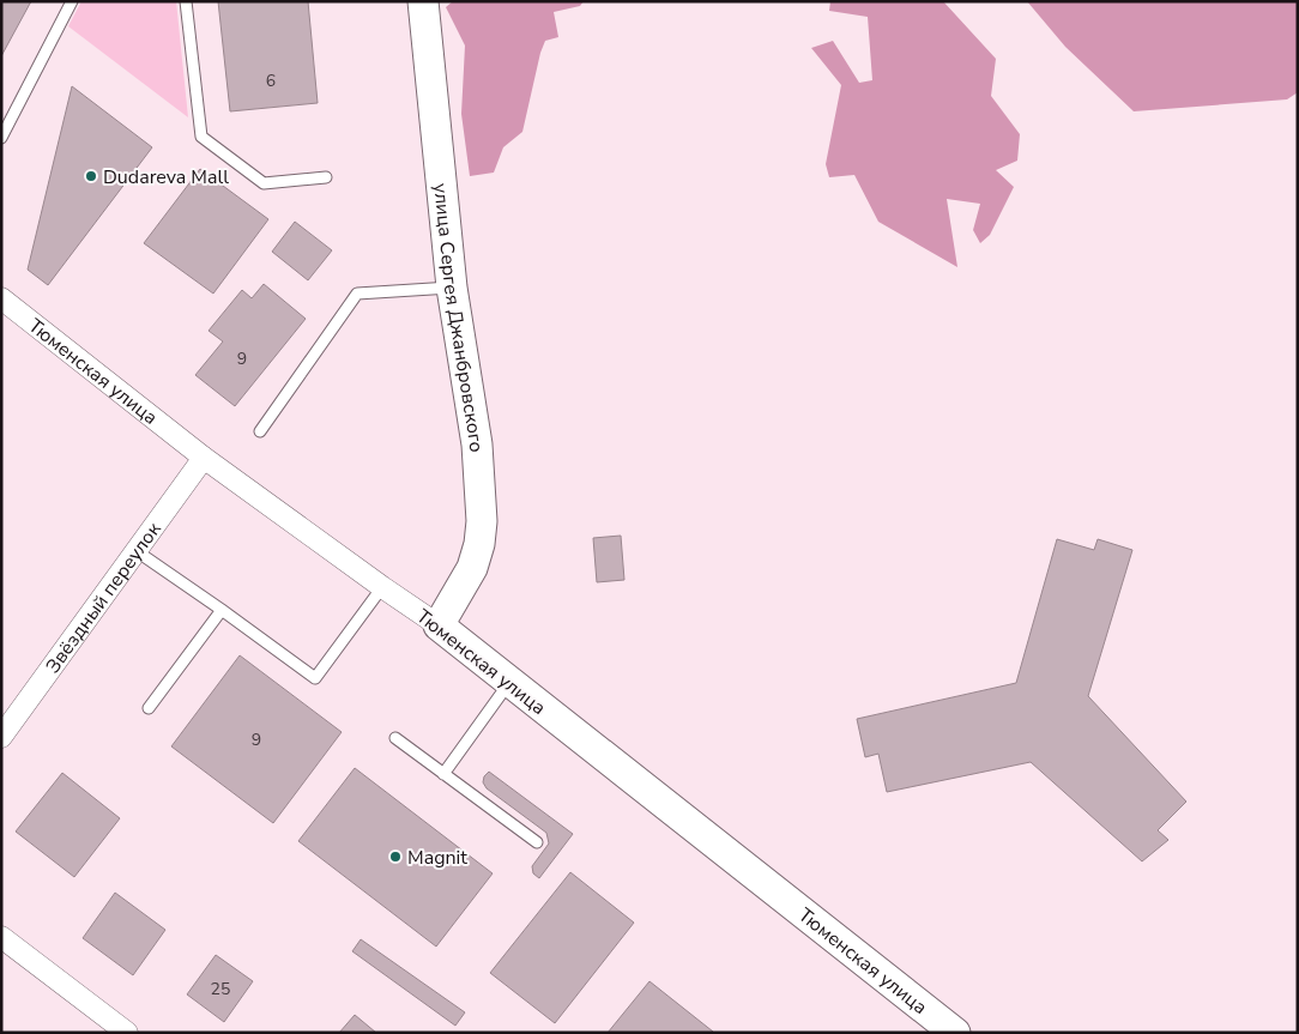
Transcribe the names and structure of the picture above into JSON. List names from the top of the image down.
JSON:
{
  "streets": {
    "street": ["улица Сергея Джанбровского", "Тюменская улица", "Звёздный переулок"]
  },
  "crossings": [
    ["улица Сергея Джанбровского", "Тюменская улица"],
    ["Тюменская улица", "Звёздный переулок"]
  ],
  "places": ["Dudareva Mall", "Magnit"],
  "house_numbers": [
    "6",
    "9",
    "9",
    "25"
  ]
}
